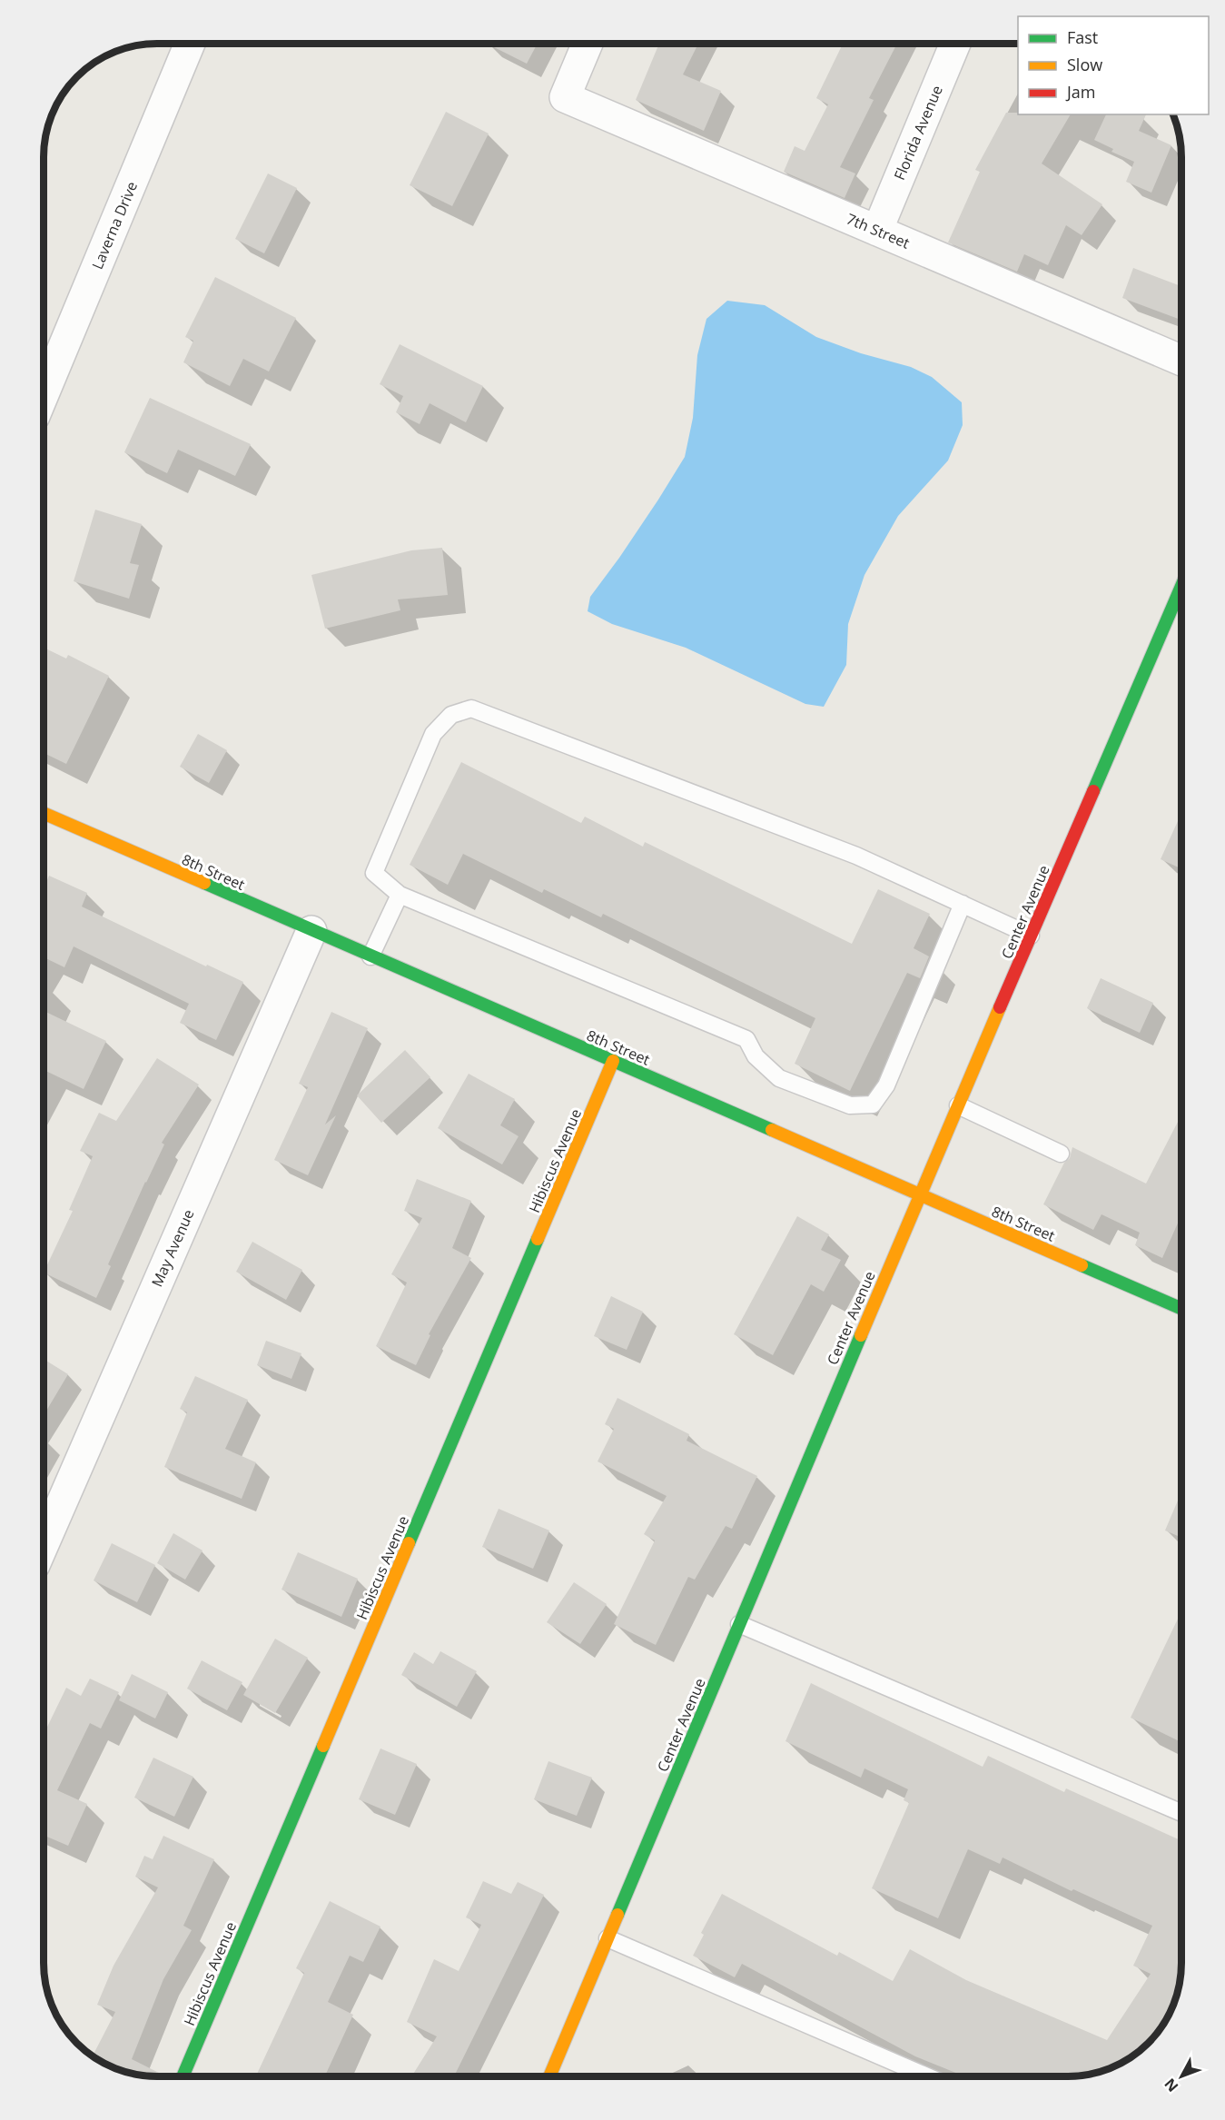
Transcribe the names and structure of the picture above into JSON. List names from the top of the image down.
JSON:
{
  "streets": {
    "street": [
      "Florida Avenue",
      "Laverna Drive",
      "7th Street",
      "8th Street",
      "Center Avenue",
      "Hibiscus Avenue",
      "May Avenue"
    ]
  },
  "crossings": [
    ["Florida Avenue", "7th Street"],
    ["8th Street", "Center Avenue"],
    ["8th Street", "Hibiscus Avenue"],
    ["8th Street", "May Avenue"]
  ],
  "legend": ["Fast", "Slow", "Jam"],
  "north": "bottom left"
}
